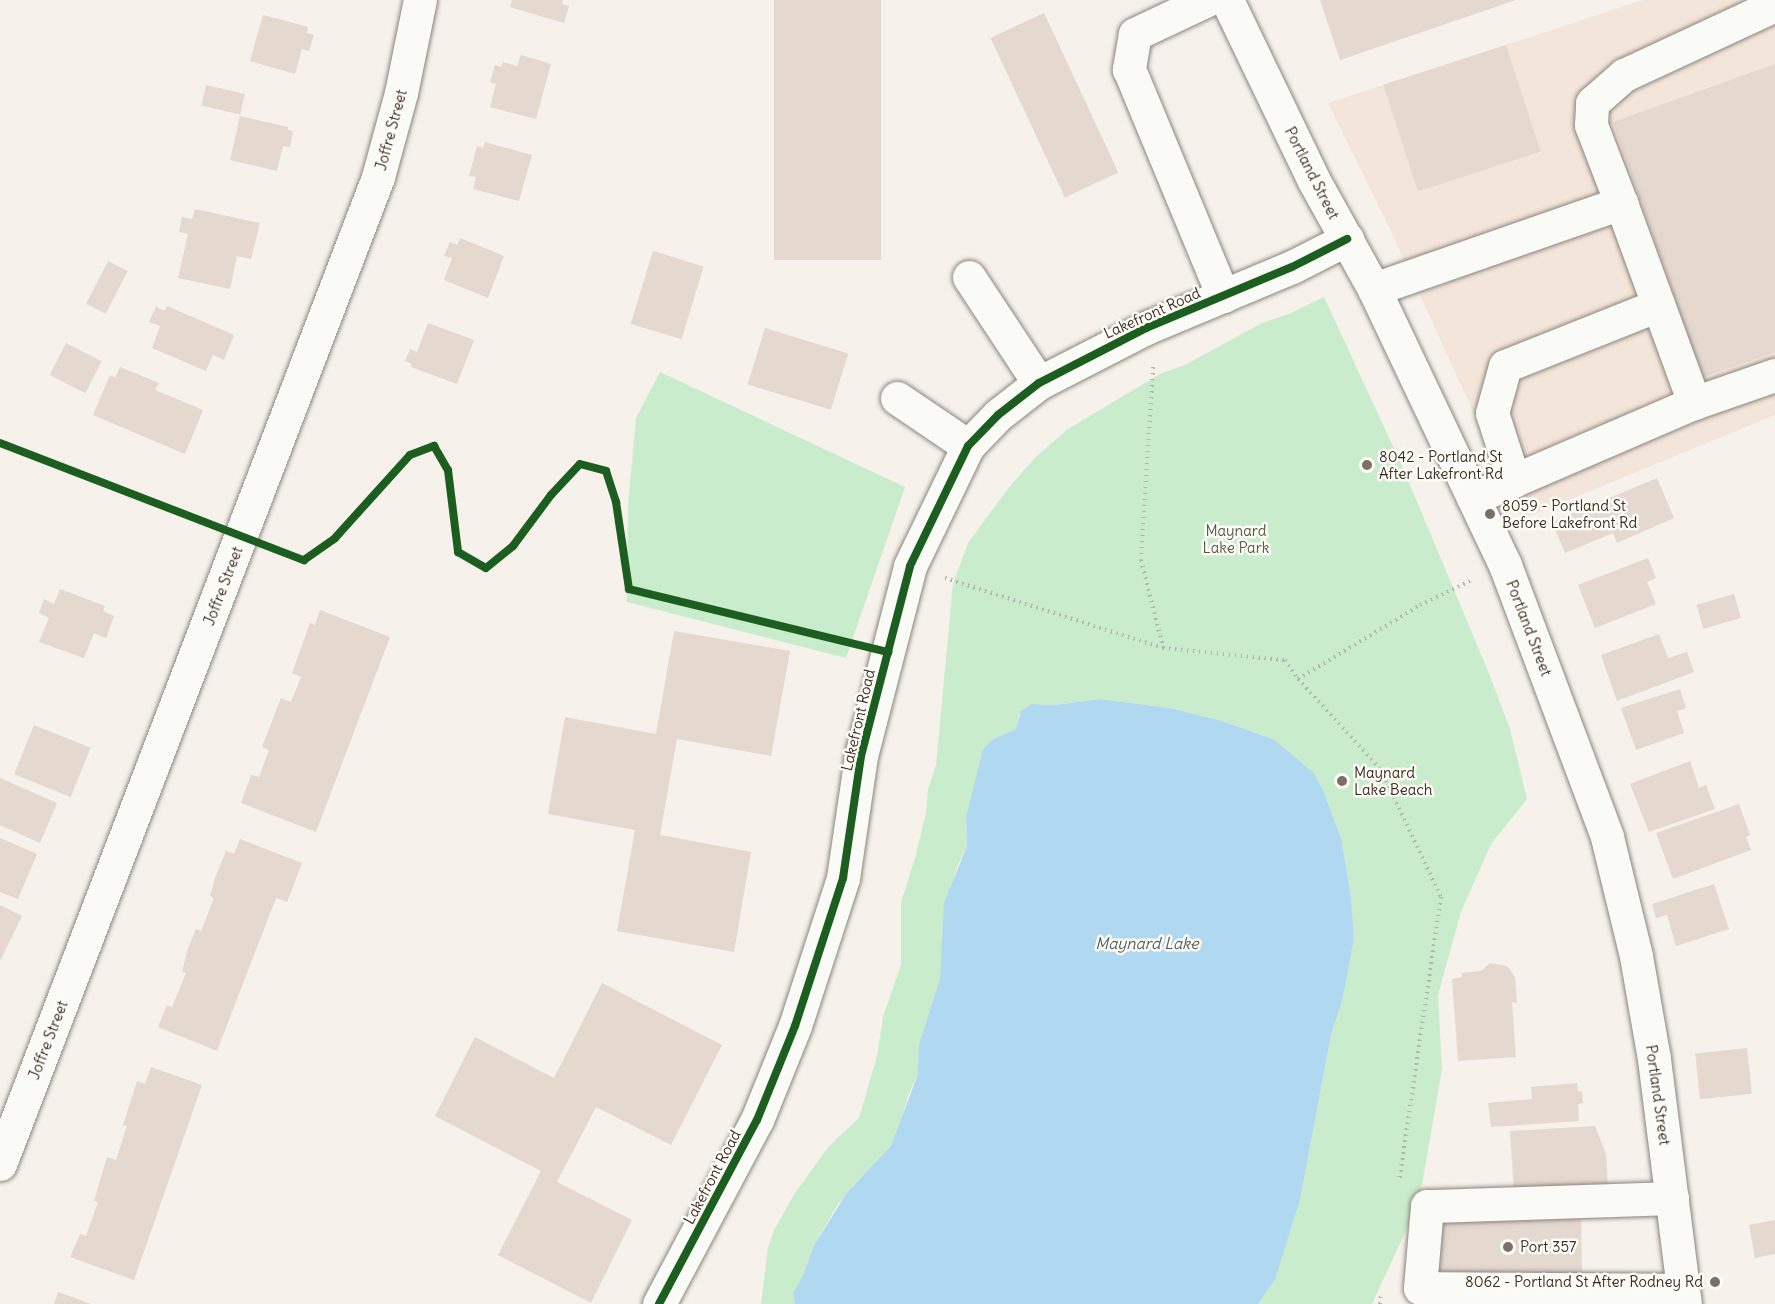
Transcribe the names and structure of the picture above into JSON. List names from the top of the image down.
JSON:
{
  "streets": {
    "street": ["Joffre Street", "Portland Street", "Lakefront Road"]
  },
  "crossings": [
    ["Portland Street", "Lakefront Road"]
  ],
  "water": ["Maynard Lake"],
  "parks": ["Maynard Lake Park"],
  "places": [
    "8042 - Portland St After Lakefront Rd",
    "8059 - Portland St Before Lakefront Rd",
    "Maynard Lake Beach",
    "Port 357",
    "8062 - Portland St After Rodney Rd"
  ]
}
